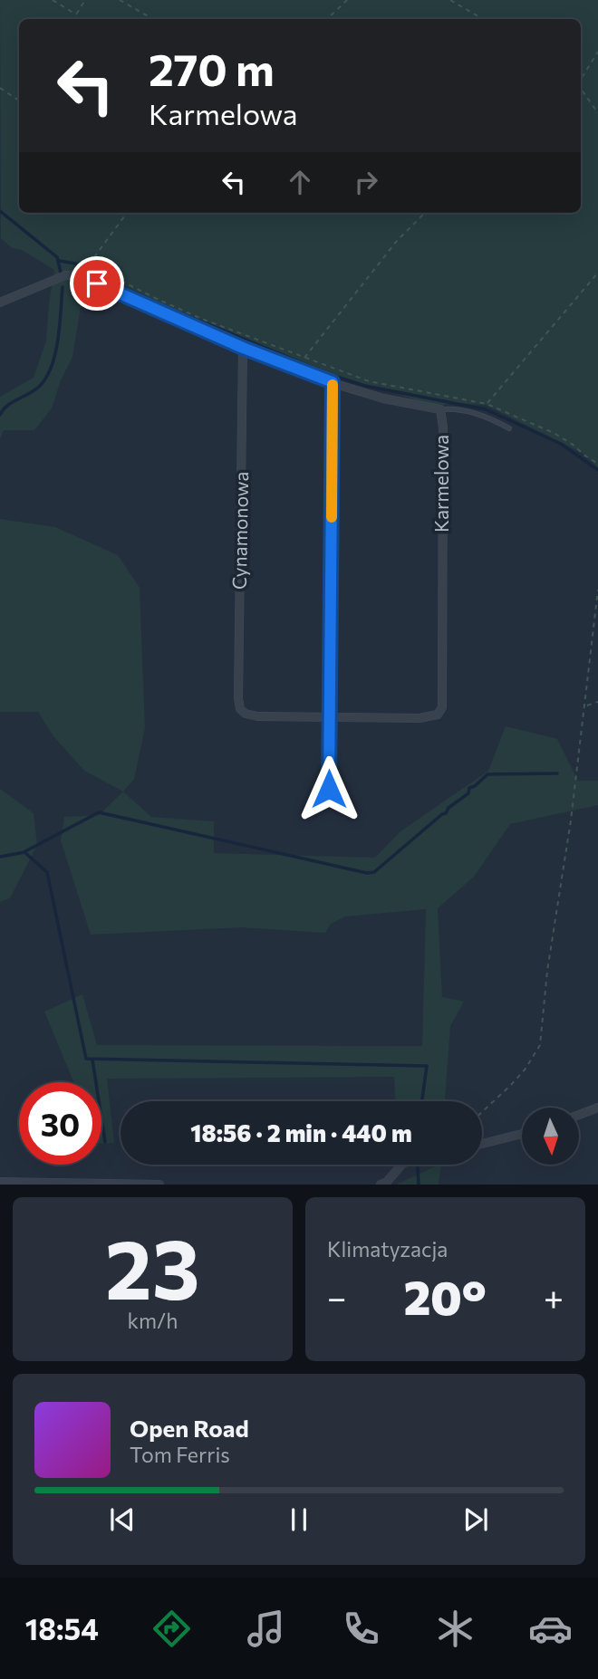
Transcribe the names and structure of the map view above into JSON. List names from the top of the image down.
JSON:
{
  "streets": {
    "street": ["Karmelowa", "Cynamonowa"]
  },
  "crossings": [
    ["Karmelowa", "Cynamonowa"]
  ],
  "north": "bottom",
  "page": {
    "turn": ["270 m", "Karmelowa"],
    "limit": "30",
    "trip": "18:56 · 2 min · 440 m",
    "tile": [
      ["23", "km/h"],
      "Klimatyzacja"
    ],
    "heat": ["−", "20°", "+"],
    "song": ["Open Road", "Tom Ferris"],
    "tabs": "18:54"
  }
}
